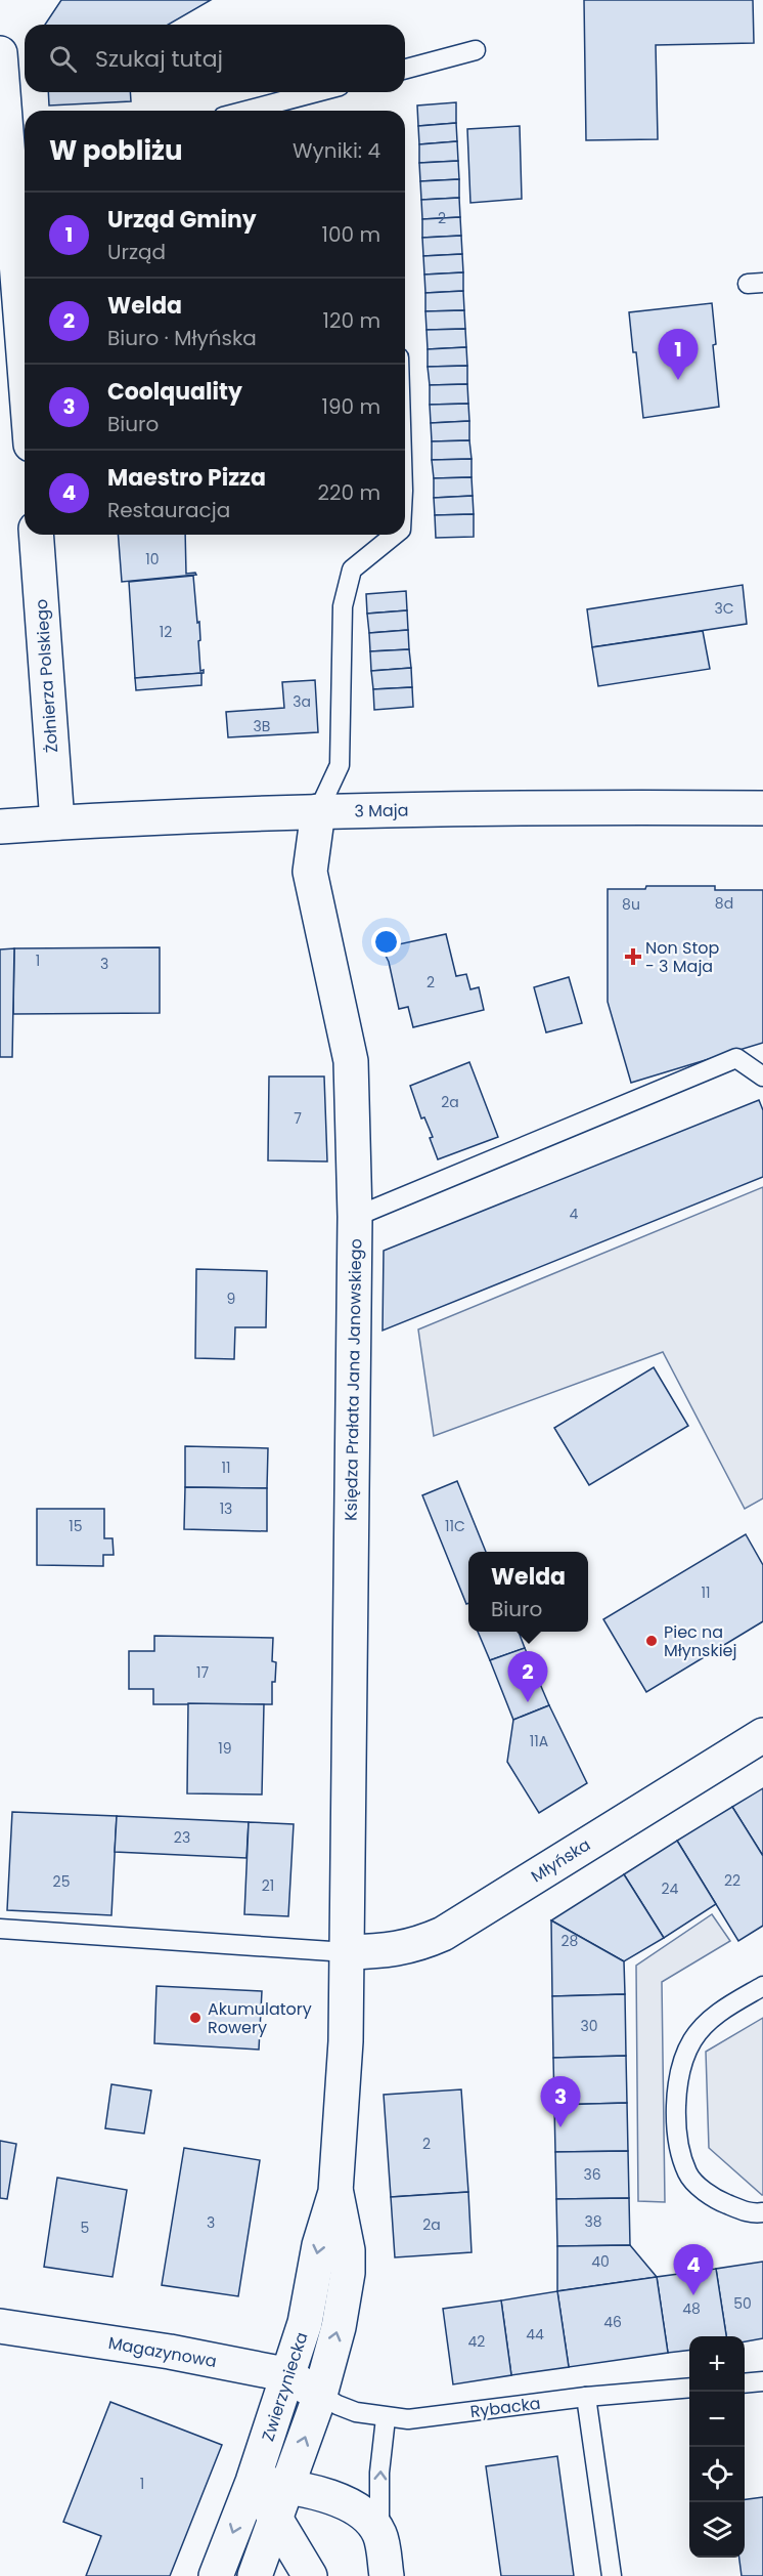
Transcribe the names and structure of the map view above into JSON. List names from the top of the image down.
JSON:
{
  "streets": {
    "street": [
      "Żołnierza Polskiego",
      "3 Maja",
      "Księdza Prałata Jana Janowskiego",
      "Młyńska",
      "Magazynowa",
      "Zwierzyniecka"
    ],
    "lane": ["Rybacka"]
  },
  "crossings": [
    ["Żołnierza Polskiego", "3 Maja"],
    ["3 Maja", "Księdza Prałata Jana Janowskiego"],
    ["Księdza Prałata Jana Janowskiego", "Młyńska"],
    ["Księdza Prałata Jana Janowskiego", "Zwierzyniecka"],
    ["Młyńska", "Zwierzyniecka"],
    ["Magazynowa", "Zwierzyniecka"],
    ["Magazynowa", "Rybacka"],
    ["Zwierzyniecka", "Rybacka"]
  ],
  "places": {
    "health": ["Non Stop - 3 Maja"],
    "other": ["Piec na Młynskiej", "Akumulatory Rowery"]
  },
  "house_numbers": [
    "2",
    "10",
    "3C",
    "12",
    "3a",
    "3B",
    "8d",
    "8u",
    "1",
    "3",
    "2",
    "2a",
    "7",
    "4",
    "9",
    "11",
    "13",
    "15",
    "11C",
    "11",
    "17",
    "11A",
    "19",
    "23",
    "22",
    "25",
    "21",
    "24",
    "28",
    "30",
    "2",
    "36",
    "38",
    "3",
    "2a",
    "5",
    "40",
    "50",
    "48",
    "46",
    "44",
    "42",
    "1"
  ],
  "page": {
    "search": "Szukaj tutaj",
    "heading": ["W pobliżu", "Wyniki: 4"],
    "list": [
      {
        "mark": "1",
        "name": "Urząd Gminy",
        "note": "Urząd",
        "value": "100 m"
      },
      {
        "mark": "2",
        "name": "Welda",
        "note": "Biuro · Młyńska",
        "value": "120 m"
      },
      {
        "mark": "3",
        "name": "Coolquality",
        "note": "Biuro",
        "value": "190 m"
      },
      {
        "mark": "4",
        "name": "Maestro Pizza",
        "note": "Restauracja",
        "value": "220 m"
      }
    ],
    "pins": [
      "1",
      "2",
      "3",
      "4"
    ],
    "popup": ["Welda", "Biuro"],
    "map_buttons": ["+", "−"]
  }
}
